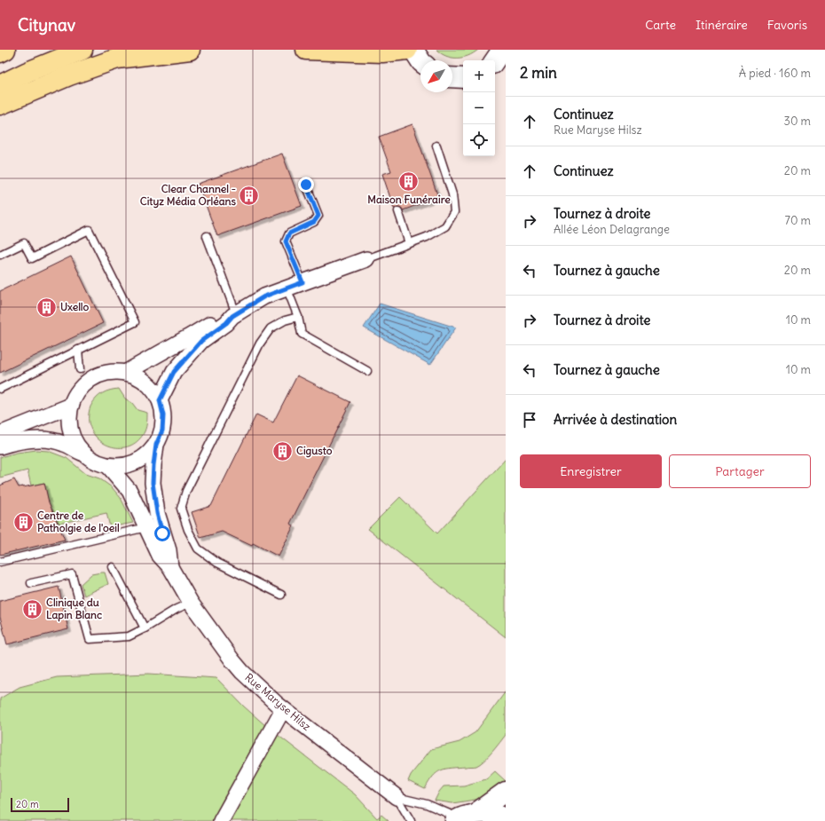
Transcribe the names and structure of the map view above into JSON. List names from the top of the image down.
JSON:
{
  "streets": {
    "street": ["Rue Maryse Hilsz"]
  },
  "places": {
    "building": [
      "Maison Funéraire",
      "Clear Channel - Cityz Média Orléans",
      "Uxello",
      "Cigusto",
      "Centre de Patholgie de l'oeil",
      "Clinique du Lapin Blanc"
    ]
  },
  "scale_bar": "20 m",
  "north": "bottom left",
  "page": {
    "header": "Citynav",
    "nav": ["Carte", "Itinéraire", "Favoris"],
    "heading": ["2 min", "À pied · 160 m"],
    "map_buttons": ["+", "−"],
    "list": [
      ["Continuez", "Rue Maryse Hilsz", "30 m"],
      ["Continuez", "20 m"],
      ["Tournez à droite", "Allée Léon Delagrange", "70 m"],
      ["Tournez à gauche", "20 m"],
      ["Tournez à droite", "10 m"],
      ["Tournez à gauche", "10 m"],
      "Arrivée à destination"
    ],
    "buttons": ["Enregistrer", "Partager"],
    "scale": "20 m"
  }
}
